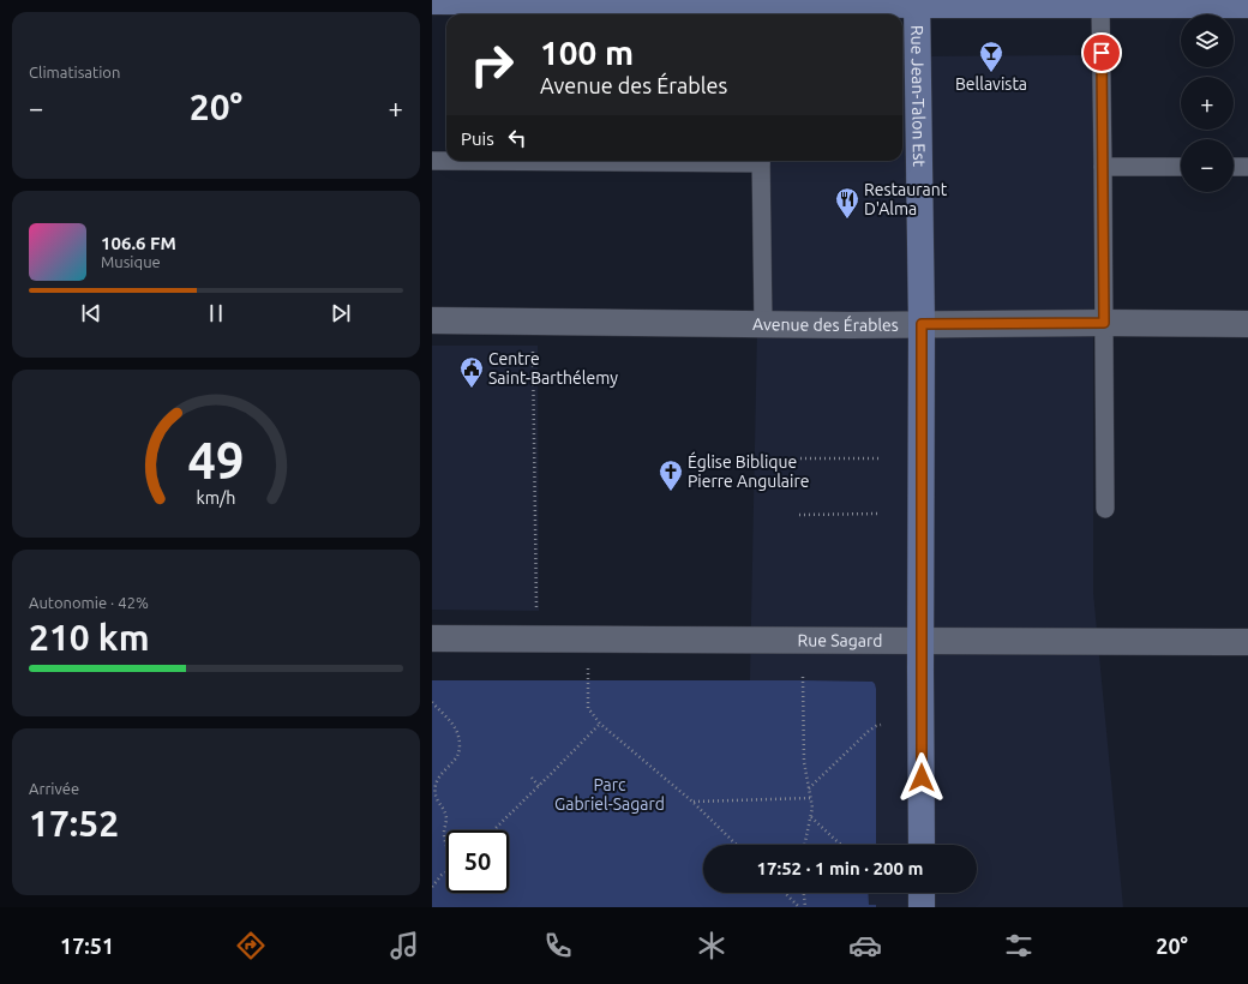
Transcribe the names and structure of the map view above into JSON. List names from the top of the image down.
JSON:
{
  "streets": {
    "main road": ["Rue Jean-Talon Est"],
    "street": ["Avenue des Érables", "Rue Sagard"]
  },
  "crossings": [
    ["Rue Jean-Talon Est", "Avenue des Érables"],
    ["Rue Jean-Talon Est", "Rue Sagard"]
  ],
  "parks": ["Parc Gabriel-Sagard"],
  "places": {
    "bar": ["Bellavista"],
    "restaurant": ["Restaurant D'Alma"],
    "public building": ["Centre Saint-Barthélemy"],
    "church": ["Église Biblique Pierre Angulaire"]
  },
  "page": {
    "tile": [
      "Climatisation",
      ["Autonomie · 42%", "210 km"],
      ["Arrivée", "17:52"]
    ],
    "map_buttons": ["+", "−"],
    "turn": ["100 m", "Avenue des Érables"],
    "heat": ["−", "20°", "+"],
    "then": "Puis",
    "song": ["106.6 FM", "Musique"],
    "limit": "50",
    "trip": "17:52 · 1 min · 200 m",
    "tabs": ["17:51", "20°"],
    "gauge": ["49", "km/h"]
  }
}
